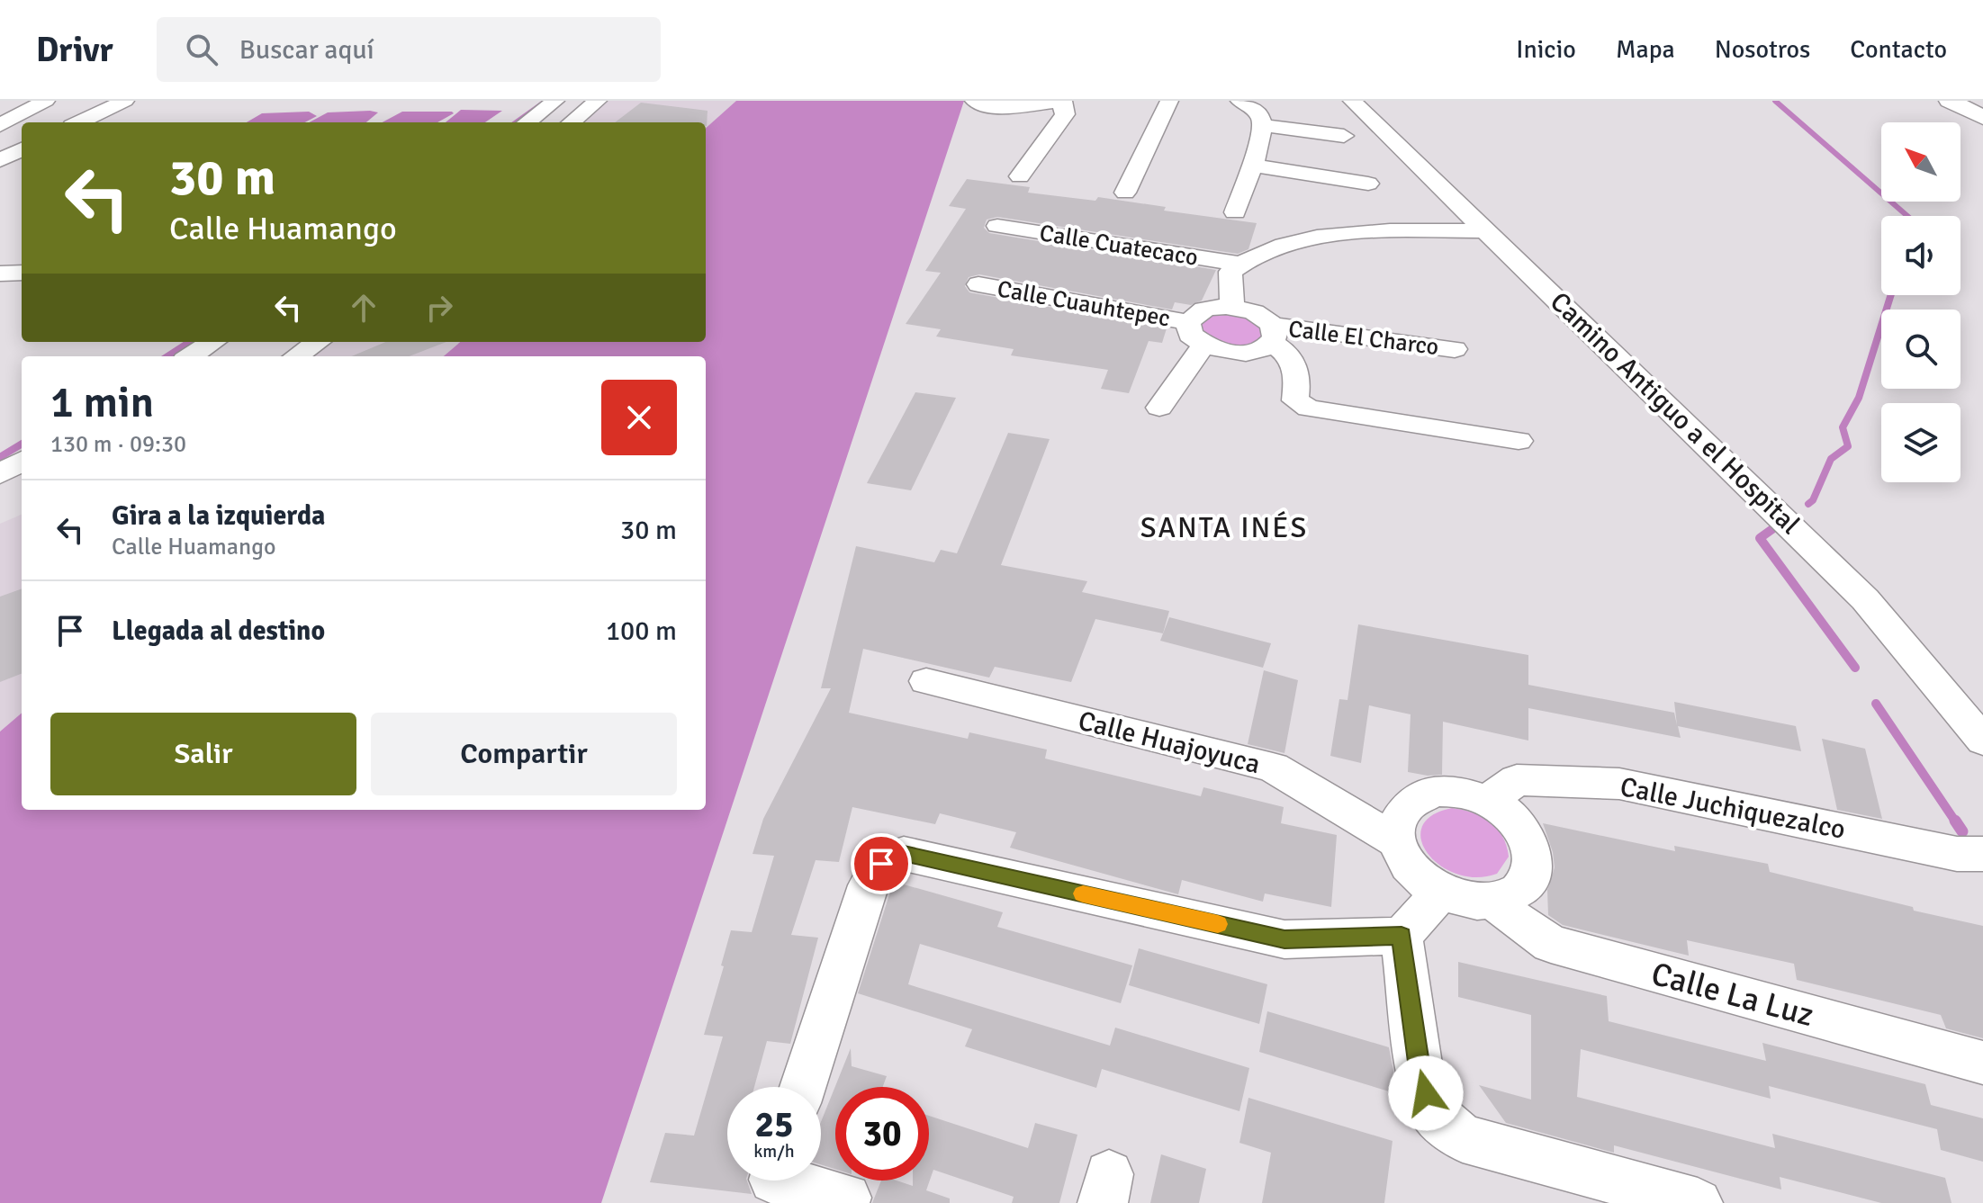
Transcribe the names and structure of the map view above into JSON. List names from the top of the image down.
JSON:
{
  "streets": {
    "street": [
      "Calle Cuatecaco",
      "Calle Cuauhtepec",
      "Calle El Charco",
      "Camino Antiguo a el Hospital",
      "Calle Huajoyuca",
      "Calle Juchiquezalco",
      "Calle La Luz"
    ]
  },
  "crossings": [
    ["Calle Huajoyuca", "Calle Juchiquezalco"],
    ["Calle Huajoyuca", "Calle La Luz"],
    ["Calle Juchiquezalco", "Calle La Luz"]
  ],
  "districts": ["SANTA INÉS"],
  "north": "top left",
  "page": {
    "header": "Drivr",
    "search": "Buscar aquí",
    "nav": [
      "Inicio",
      "Mapa",
      "Nosotros",
      "Contacto"
    ],
    "turn": ["30 m", "Calle Huamango"],
    "heading": ["1 min", "130 m · 09:30"],
    "list": [
      {
        "name": "Gira a la izquierda",
        "note": "Calle Huamango",
        "value": "30 m"
      },
      {
        "name": "Llegada al destino",
        "value": "100 m"
      }
    ],
    "buttons": ["Salir", "Compartir"],
    "speed": "25 km/h",
    "limit": "30"
  }
}
